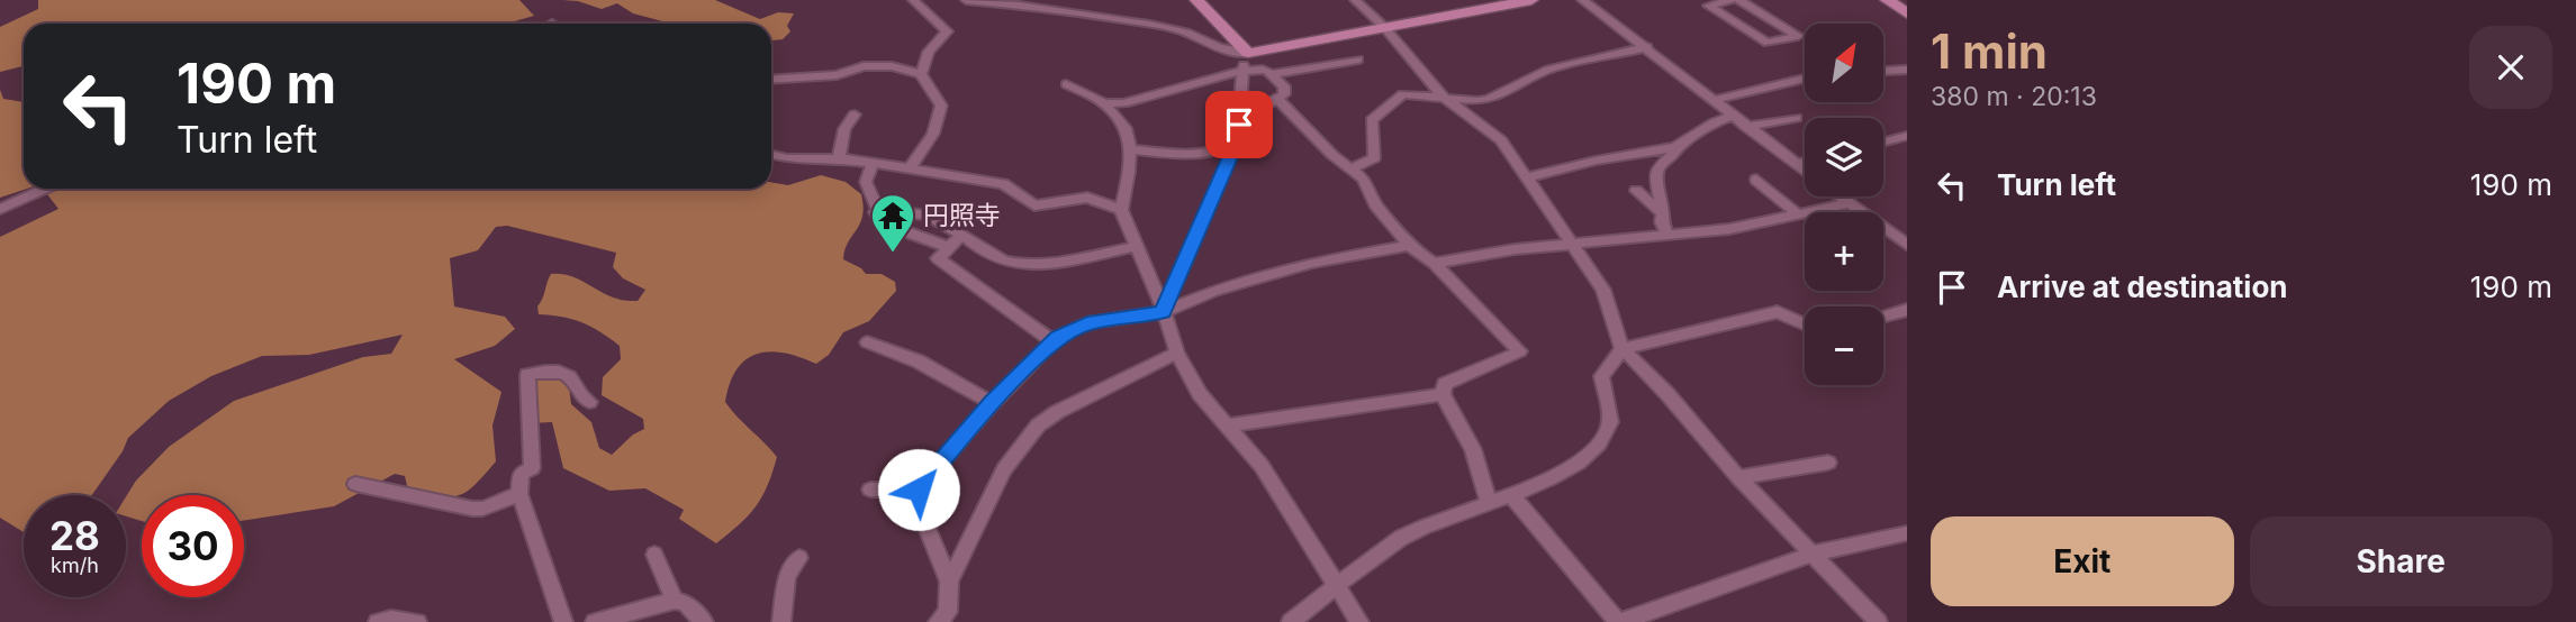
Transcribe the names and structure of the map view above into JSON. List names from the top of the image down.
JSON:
{
  "places": {
    "temple": ["円照寺"]
  },
  "north": "top right",
  "page": {
    "heading": ["1 min", "380 m · 20:13"],
    "map_buttons": ["+", "−"],
    "turn": ["190 m", "Turn left"],
    "list": [
      {
        "name": "Turn left",
        "value": "190 m"
      },
      {
        "name": "Arrive at destination",
        "value": "190 m"
      }
    ],
    "speed": "28 km/h",
    "limit": "30",
    "buttons": ["Exit", "Share"]
  }
}
